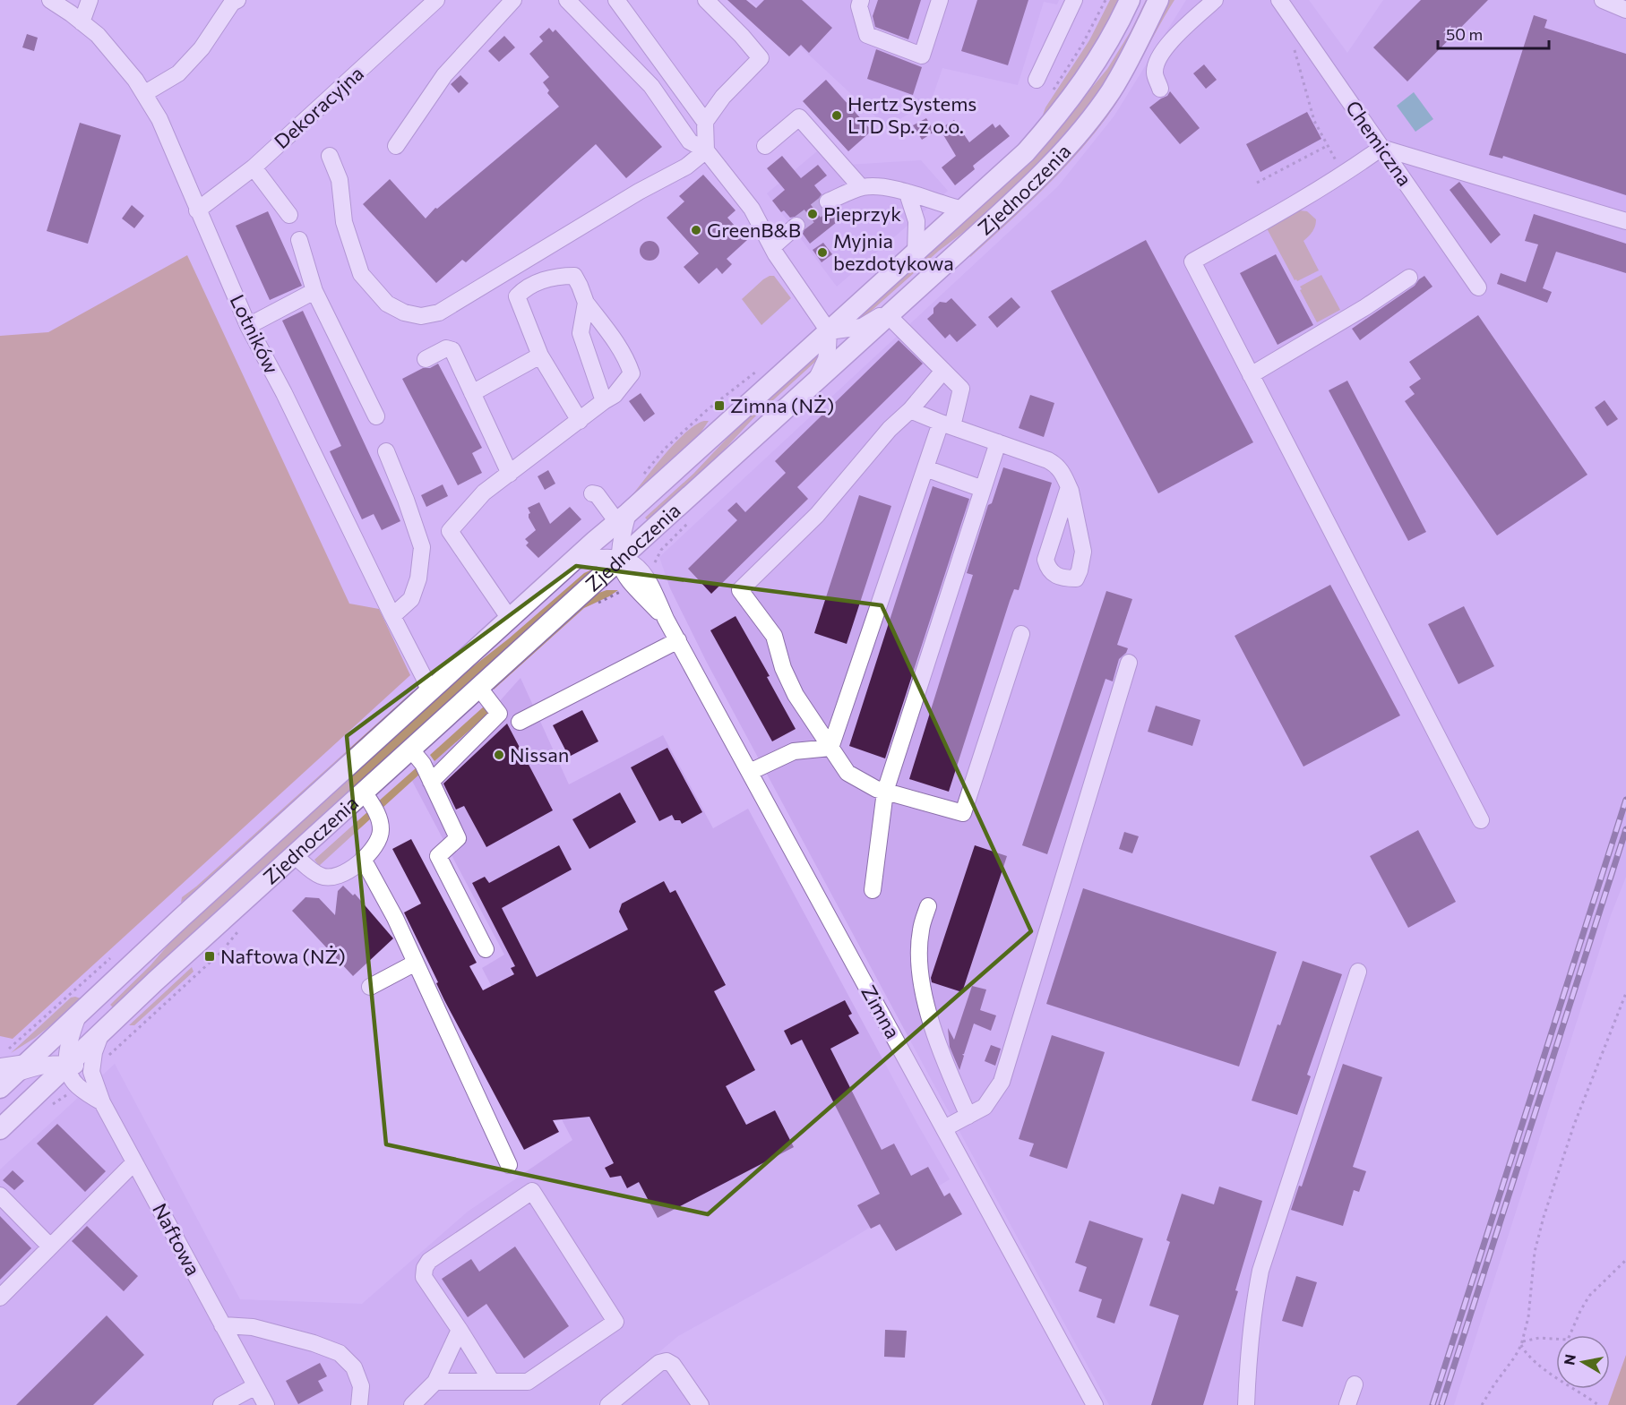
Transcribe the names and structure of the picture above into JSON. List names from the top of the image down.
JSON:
{
  "streets": {
    "main road": ["Zjednoczenia"],
    "street": [
      "Dekoracyjna",
      "Chemiczna",
      "Lotników",
      "Zimna",
      "Naftowa"
    ]
  },
  "crossings": [
    ["Dekoracyjna", "Lotników"],
    ["Zjednoczenia", "Lotników"],
    ["Zjednoczenia", "Zimna"],
    ["Zjednoczenia", "Naftowa"]
  ],
  "places": {
    "other": [
      "Hertz Systems LTD Sp. z o.o.",
      "Pieprzyk",
      "GreenB&B",
      "Myjnia bezdotykowa",
      "Nissan"
    ],
    "transit": ["Zimna (NŻ)", "Naftowa (NŻ)"]
  },
  "scale_bar": "50 m",
  "north": "left"
}
